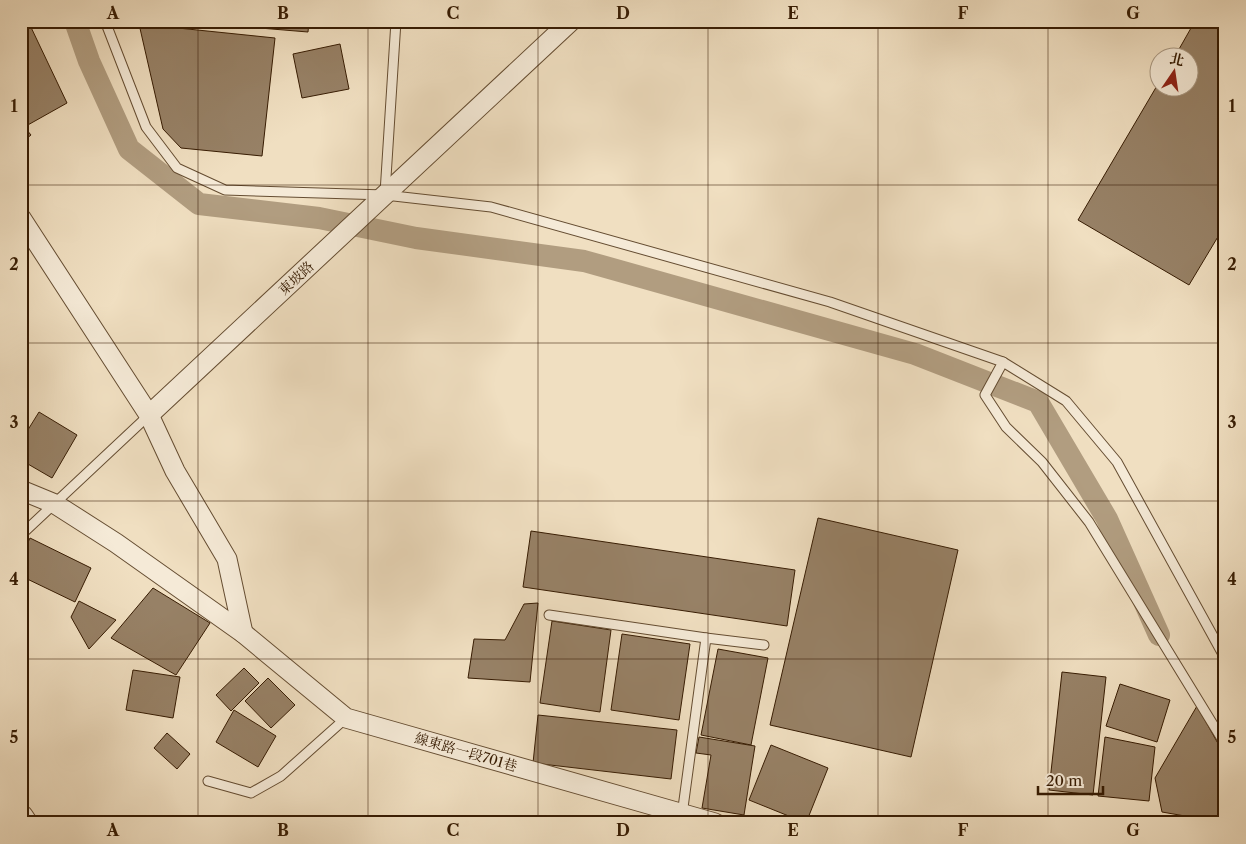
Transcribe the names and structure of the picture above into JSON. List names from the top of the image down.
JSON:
{
  "streets": {
    "street": ["東坡路", "線東路一段701巷"]
  },
  "crossings": [
    ["東坡路", "線東路一段701巷"]
  ],
  "scale_bar": "20 m",
  "north": "top",
  "grid": {
    "columns": [
      "A",
      "B",
      "C",
      "D",
      "E",
      "F",
      "G"
    ],
    "rows": [
      "1",
      "2",
      "3",
      "4",
      "5"
    ]
  }
}
